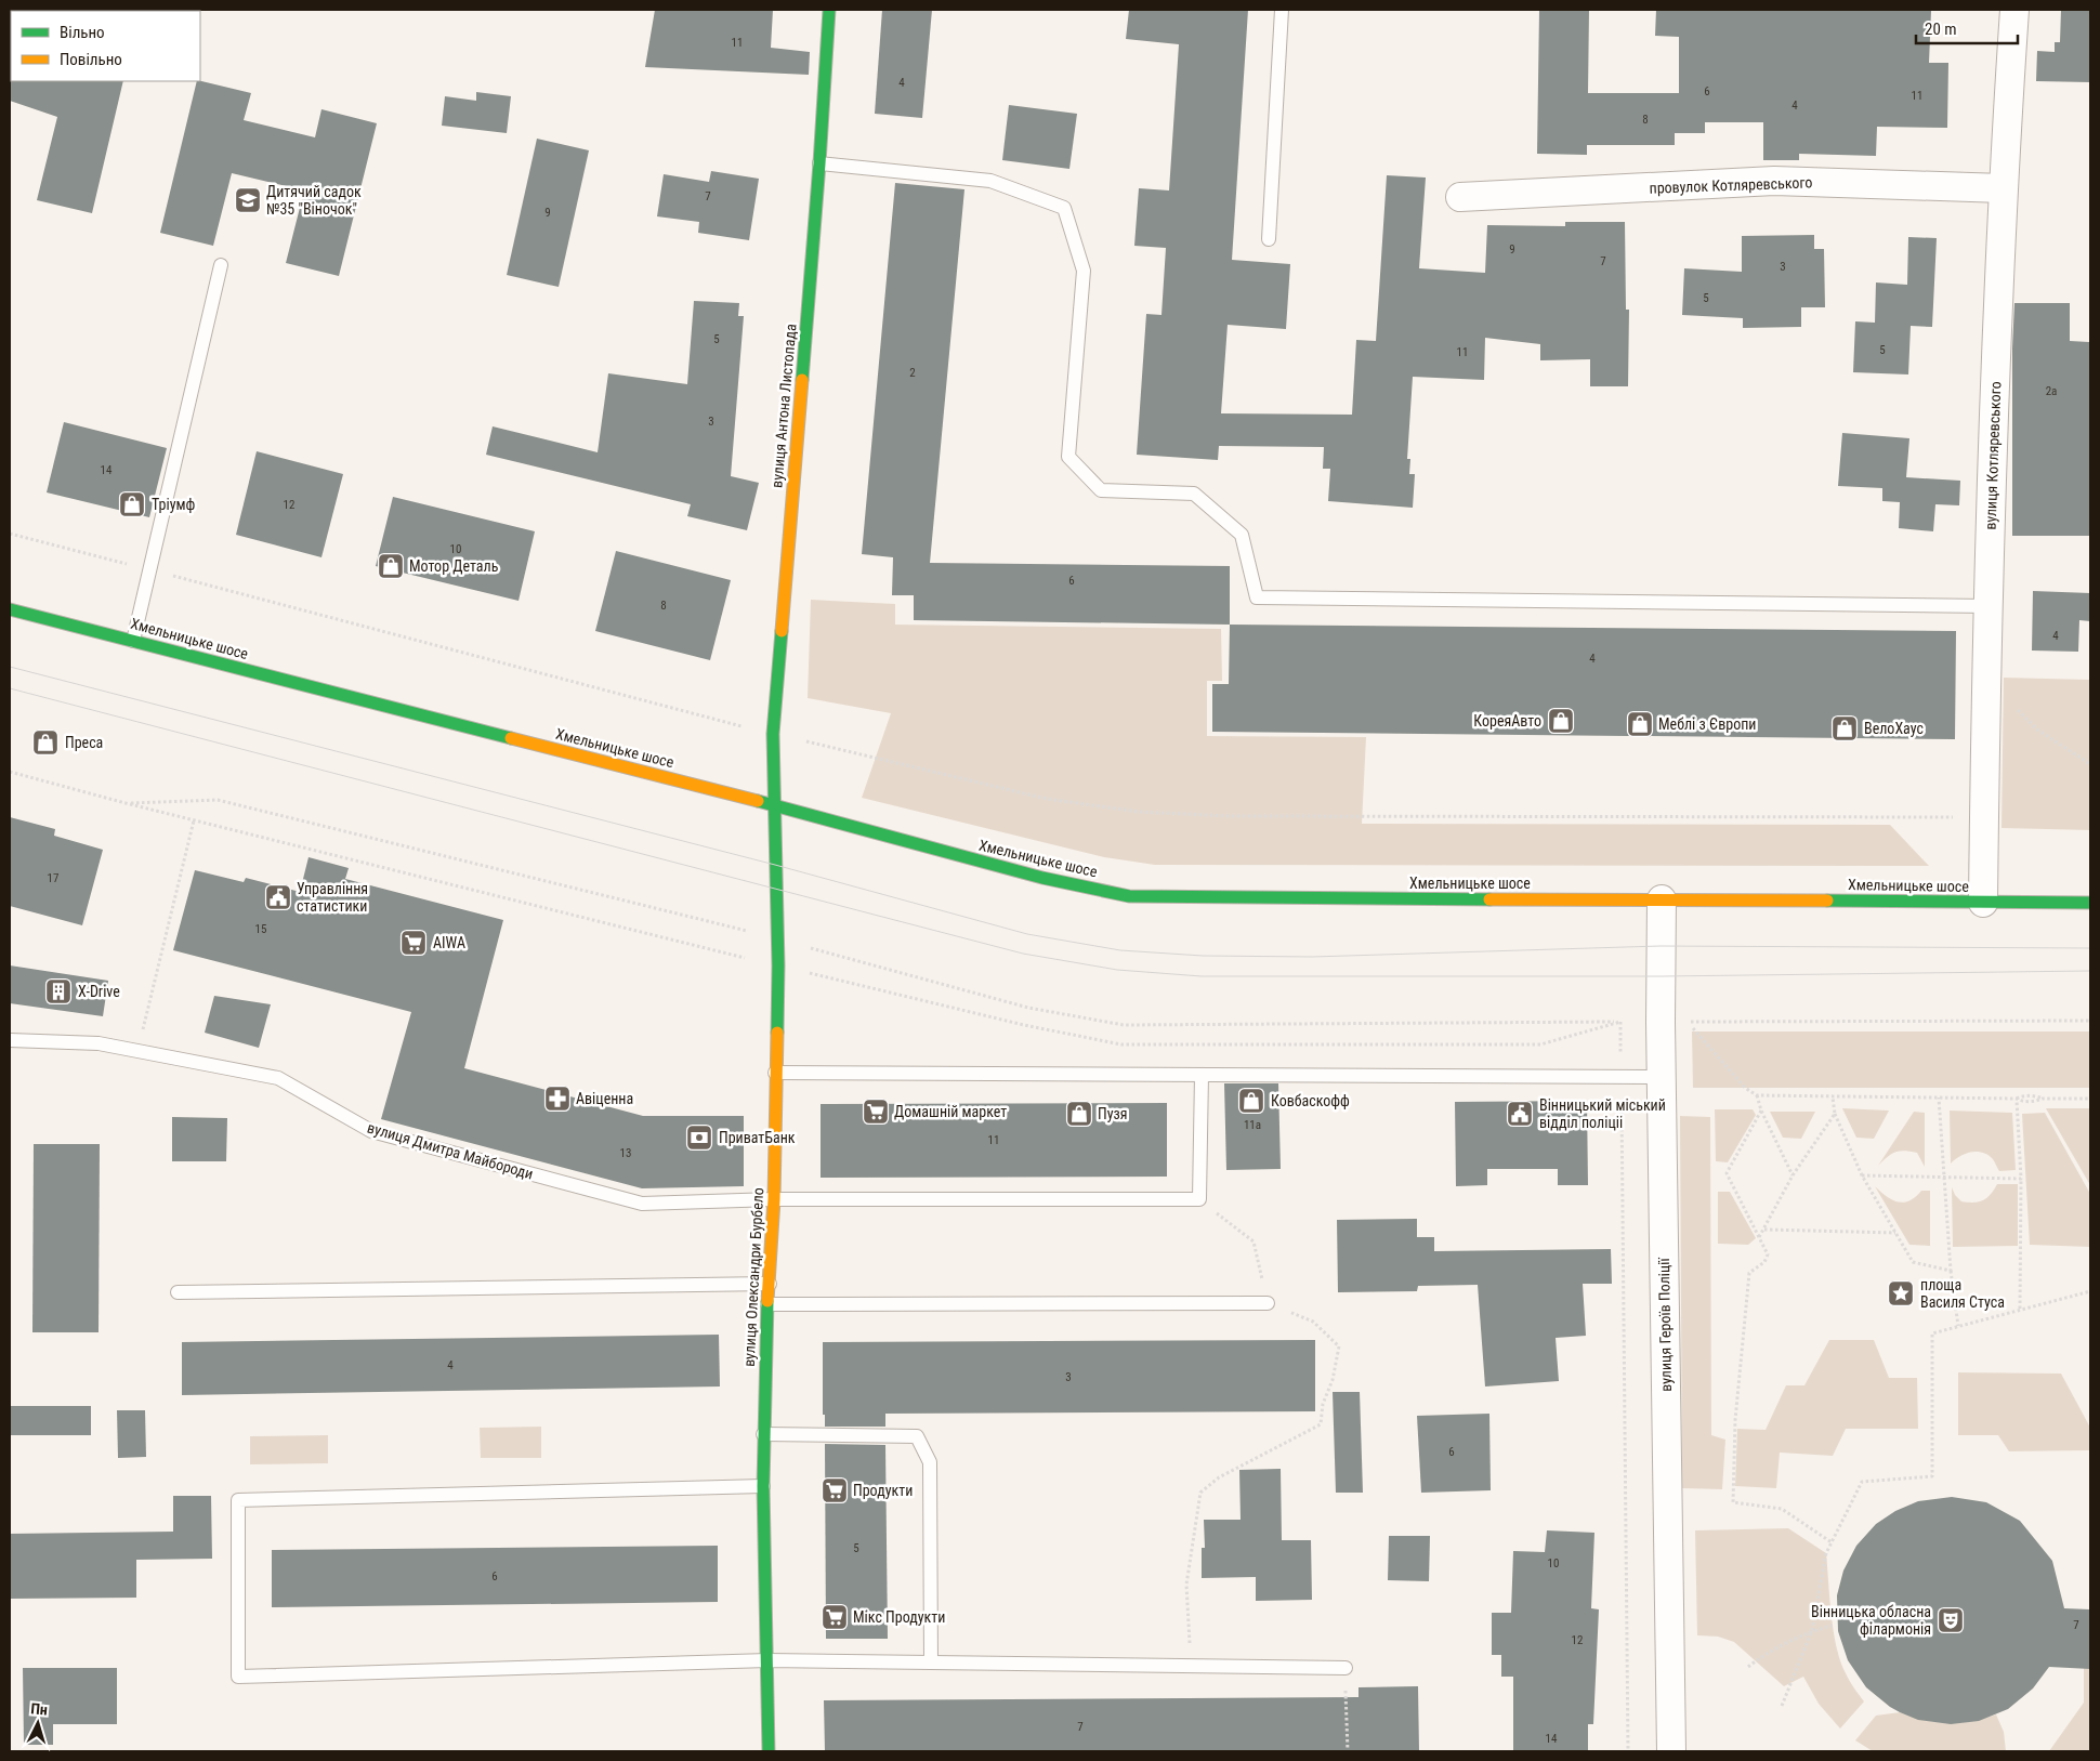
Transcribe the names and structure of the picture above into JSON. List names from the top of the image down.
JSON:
{
  "streets": {
    "main road": ["вулиця Антона Листопада", "Хмельницьке шосе", "вулиця Олександри Бурбело"],
    "street": ["провулок Котляревського", "вулиця Котляревського", "вулиця Героїв Поліції"],
    "lane": ["вулиця Дмитра Майбороди"]
  },
  "crossings": [
    ["провулок Котляревського", "вулиця Котляревського"],
    ["вулиця Антона Листопада", "Хмельницьке шосе"],
    ["вулиця Антона Листопада", "вулиця Олександри Бурбело"],
    ["вулиця Котляревського", "Хмельницьке шосе"],
    ["Хмельницьке шосе", "вулиця Олександри Бурбело"],
    ["Хмельницьке шосе", "вулиця Героїв Поліції"],
    ["вулиця Дмитра Майбороди", "вулиця Олександри Бурбело"]
  ],
  "places": {
    "school or university": ["Дитячий садок №35 \"Віночок\""],
    "shop": [
      "Тріумф",
      "Мотор Деталь",
      "КореяАвто",
      "Меблі з Європи",
      "ВелоХаус",
      "Преса",
      "Ковбаскофф",
      "Пузя"
    ],
    "public building": ["Управління статистики", "Вінницький міський відділ поліціі"],
    "supermarket": [
      "AIWA",
      "Домашній маркет",
      "Продукти",
      "Мікс Продукти"
    ],
    "building": ["X-Drive"],
    "pharmacy": ["Авіценна"],
    "bank": ["ПриватБанк"],
    "place": ["площа Василя Стуса"],
    "theatre": ["Вінницька обласна філармонія"]
  },
  "house_numbers": [
    "11",
    "4",
    "6",
    "11",
    "4",
    "8",
    "7",
    "9",
    "9",
    "7",
    "3",
    "5",
    "5",
    "5",
    "11",
    "2",
    "2а",
    "3",
    "14",
    "12",
    "10",
    "6",
    "8",
    "4",
    "4",
    "17",
    "15",
    "11а",
    "11",
    "13",
    "4",
    "3",
    "6",
    "5",
    "10",
    "6",
    "7",
    "12",
    "7",
    "14"
  ],
  "legend": ["Вільно", "Повільно"],
  "scale_bar": "20 m",
  "north": "top"
}
